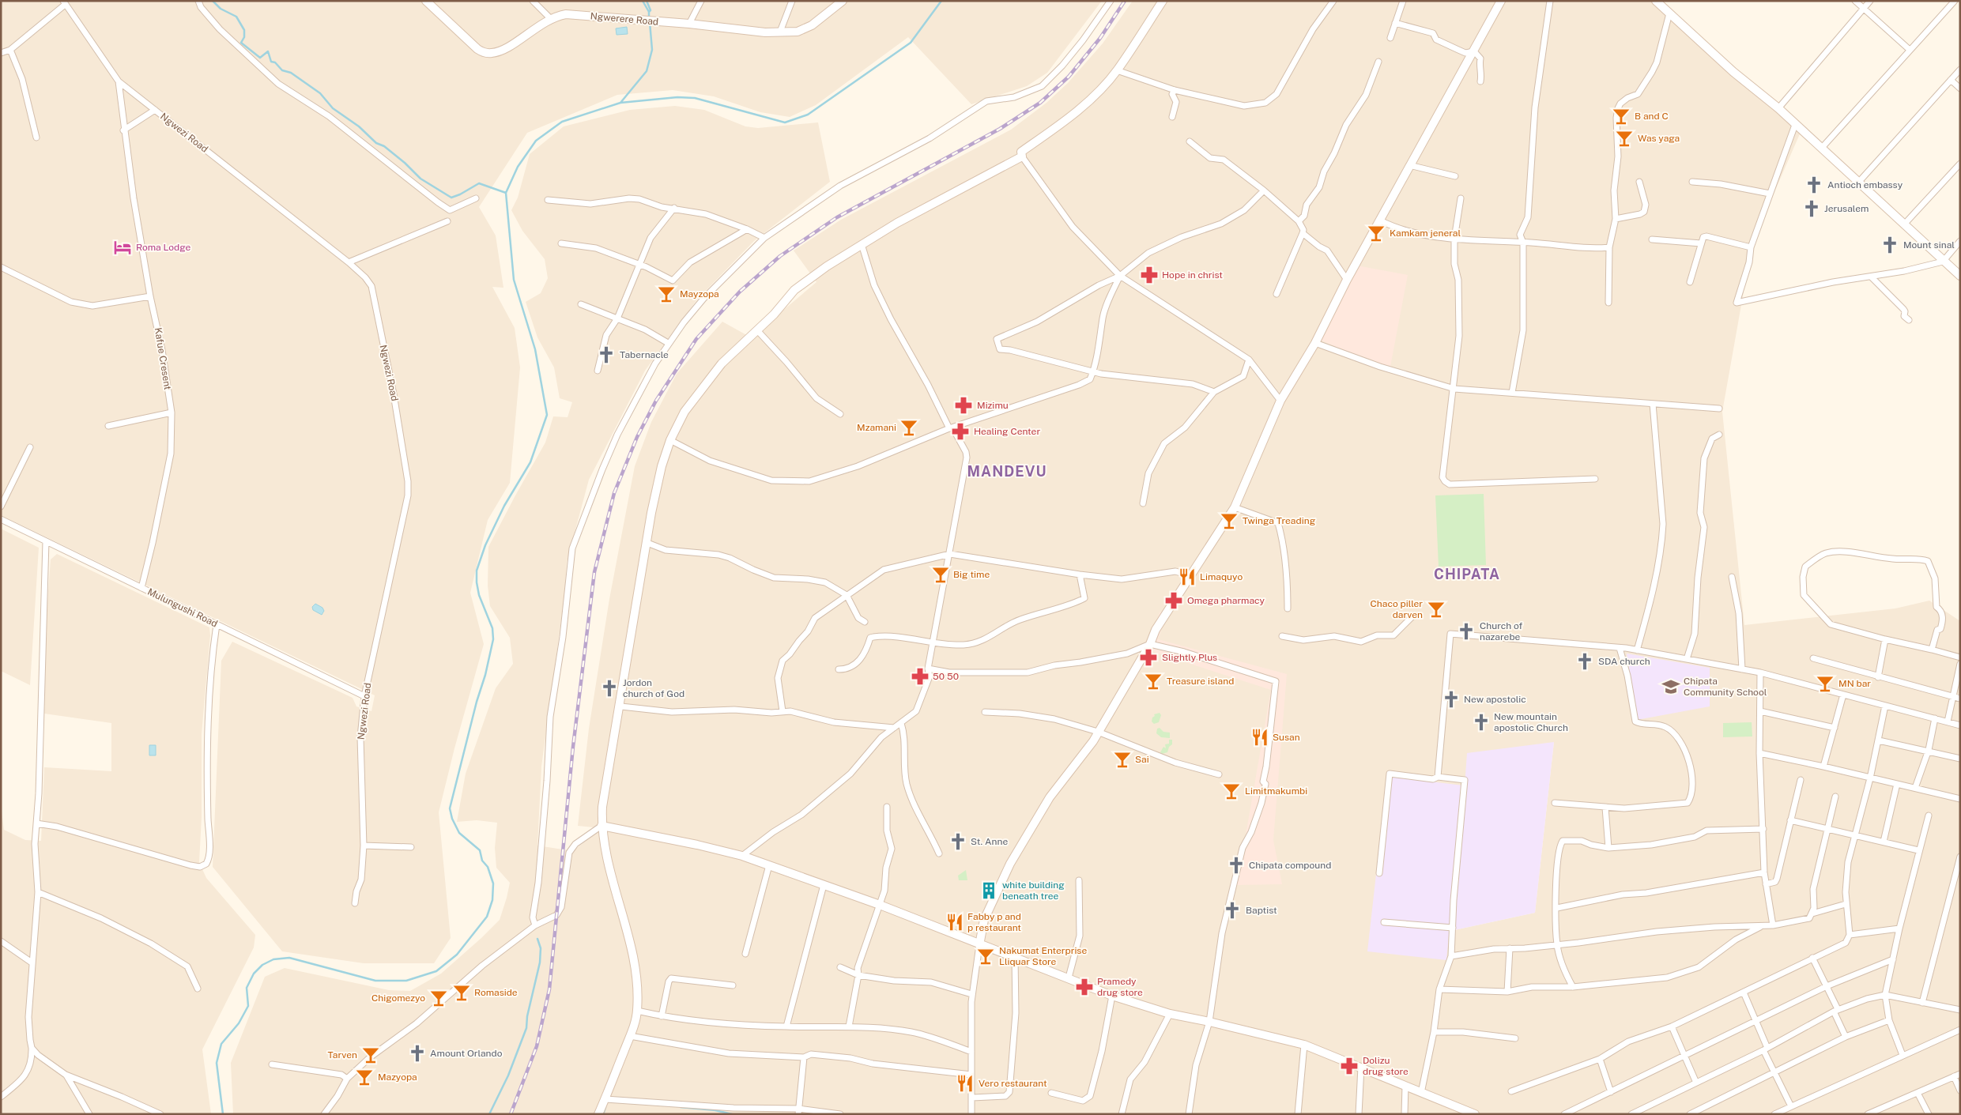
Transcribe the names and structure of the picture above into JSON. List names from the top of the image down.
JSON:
{
  "streets": {
    "street": [
      "Ngwerere Road",
      "Ngwezi Road",
      "Kafue Cresent",
      "Mulungushi Road"
    ]
  },
  "crossings": [
    ["Ngwezi Road", "Kafue Cresent"],
    ["Ngwezi Road", "Mulungushi Road"],
    ["Kafue Cresent", "Mulungushi Road"]
  ],
  "districts": ["MANDEVU", "CHIPATA"],
  "places": {
    "bar": [
      "B and C",
      "Was yaga",
      "Kamkam jeneral",
      "Mayzopa",
      "Mzamani",
      "Twinga Treading",
      "Big time",
      "Chaco piller darven",
      "Treasure island",
      "MN bar",
      "Sai",
      "Limitmakumbi",
      "Nakumat Enterprise Lliquar Store",
      "Romaside",
      "Chigomezyo",
      "Tarven",
      "Mazyopa"
    ],
    "church": [
      "Antioch embassy",
      "Jerusalem",
      "Mount sinal",
      "Tabernacle",
      "Church of nazarebe",
      "SDA church",
      "Jordon church of God",
      "New apostolic",
      "New mountain apostolic Church",
      "St. Anne",
      "Chipata compound",
      "Baptist",
      "Amount Orlando"
    ],
    "hotel": ["Roma Lodge"],
    "pharmacy": [
      "Hope in christ",
      "Mizimu",
      "Healing Center",
      "Omega pharmacy",
      "Slightly Plus",
      "50 50",
      "Pramedy drug store",
      "Dolizu drug store"
    ],
    "restaurant": [
      "Limaquyo",
      "Susan",
      "Fabby p and p restaurant",
      "Vero restaurant"
    ],
    "school or university": ["Chipata Community School"],
    "building": ["white building beneath tree"]
  }
}
